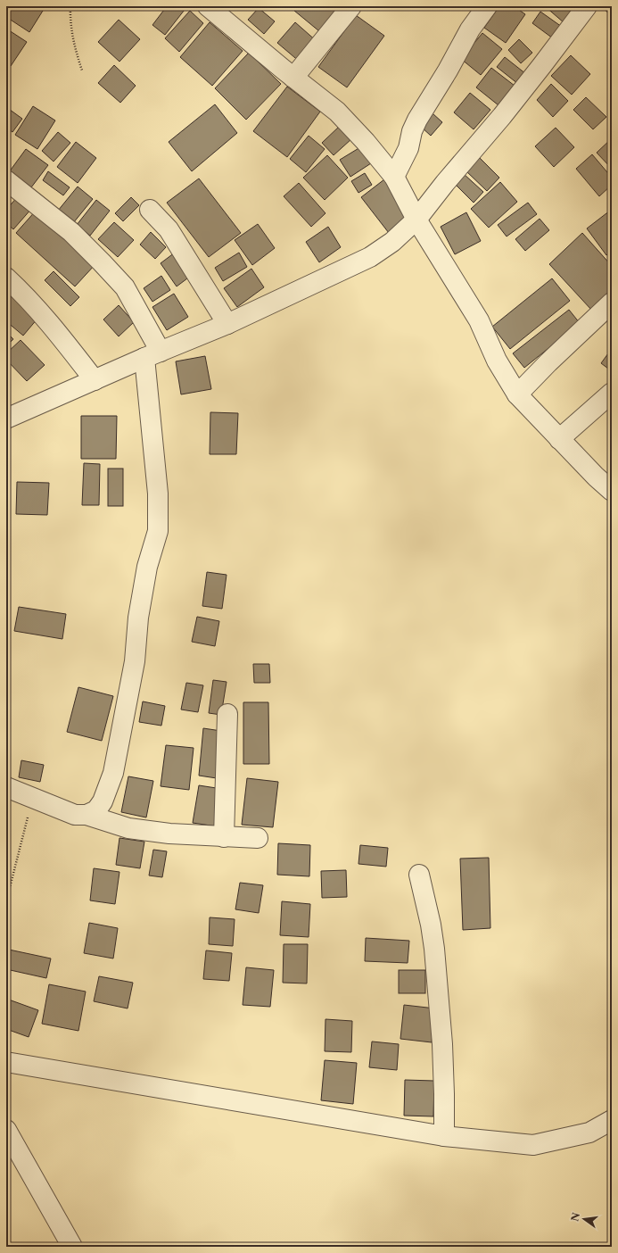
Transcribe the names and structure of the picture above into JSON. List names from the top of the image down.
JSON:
{
  "north": "left"
}
